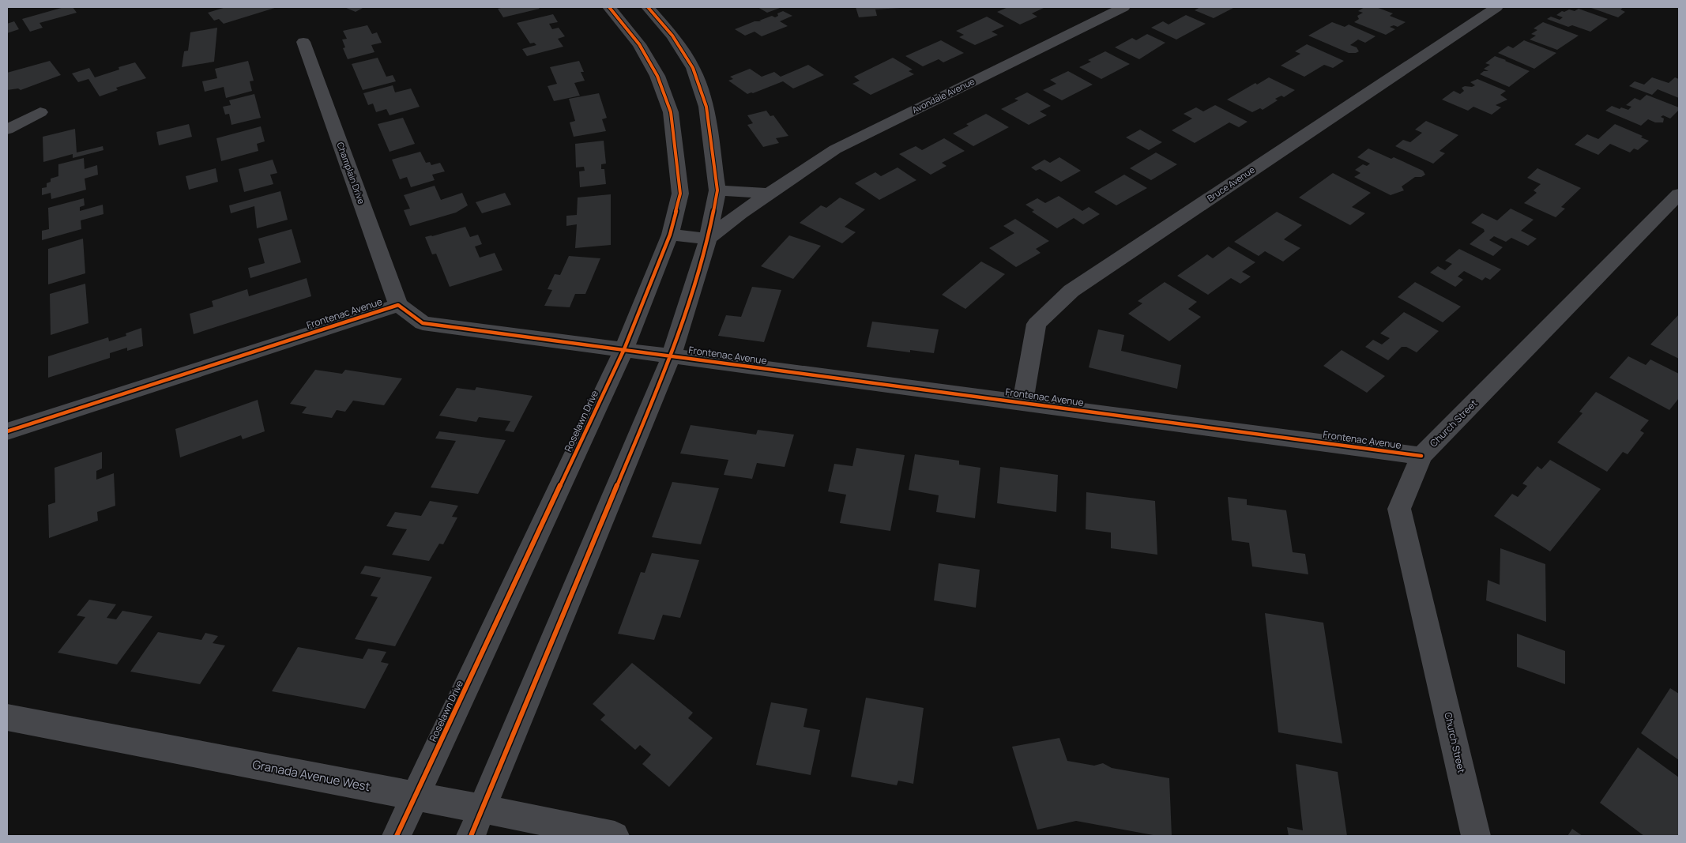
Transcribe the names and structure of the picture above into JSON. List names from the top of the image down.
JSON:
{
  "streets": {
    "street": [
      "Avondale Avenue",
      "Champlain Drive",
      "Bruce Avenue",
      "Frontenac Avenue",
      "Roselawn Drive",
      "Church Street",
      "Granada Avenue West"
    ]
  },
  "crossings": [
    ["Champlain Drive", "Frontenac Avenue"],
    ["Bruce Avenue", "Frontenac Avenue"],
    ["Frontenac Avenue", "Roselawn Drive"],
    ["Frontenac Avenue", "Church Street"],
    ["Roselawn Drive", "Granada Avenue West"]
  ]
}
